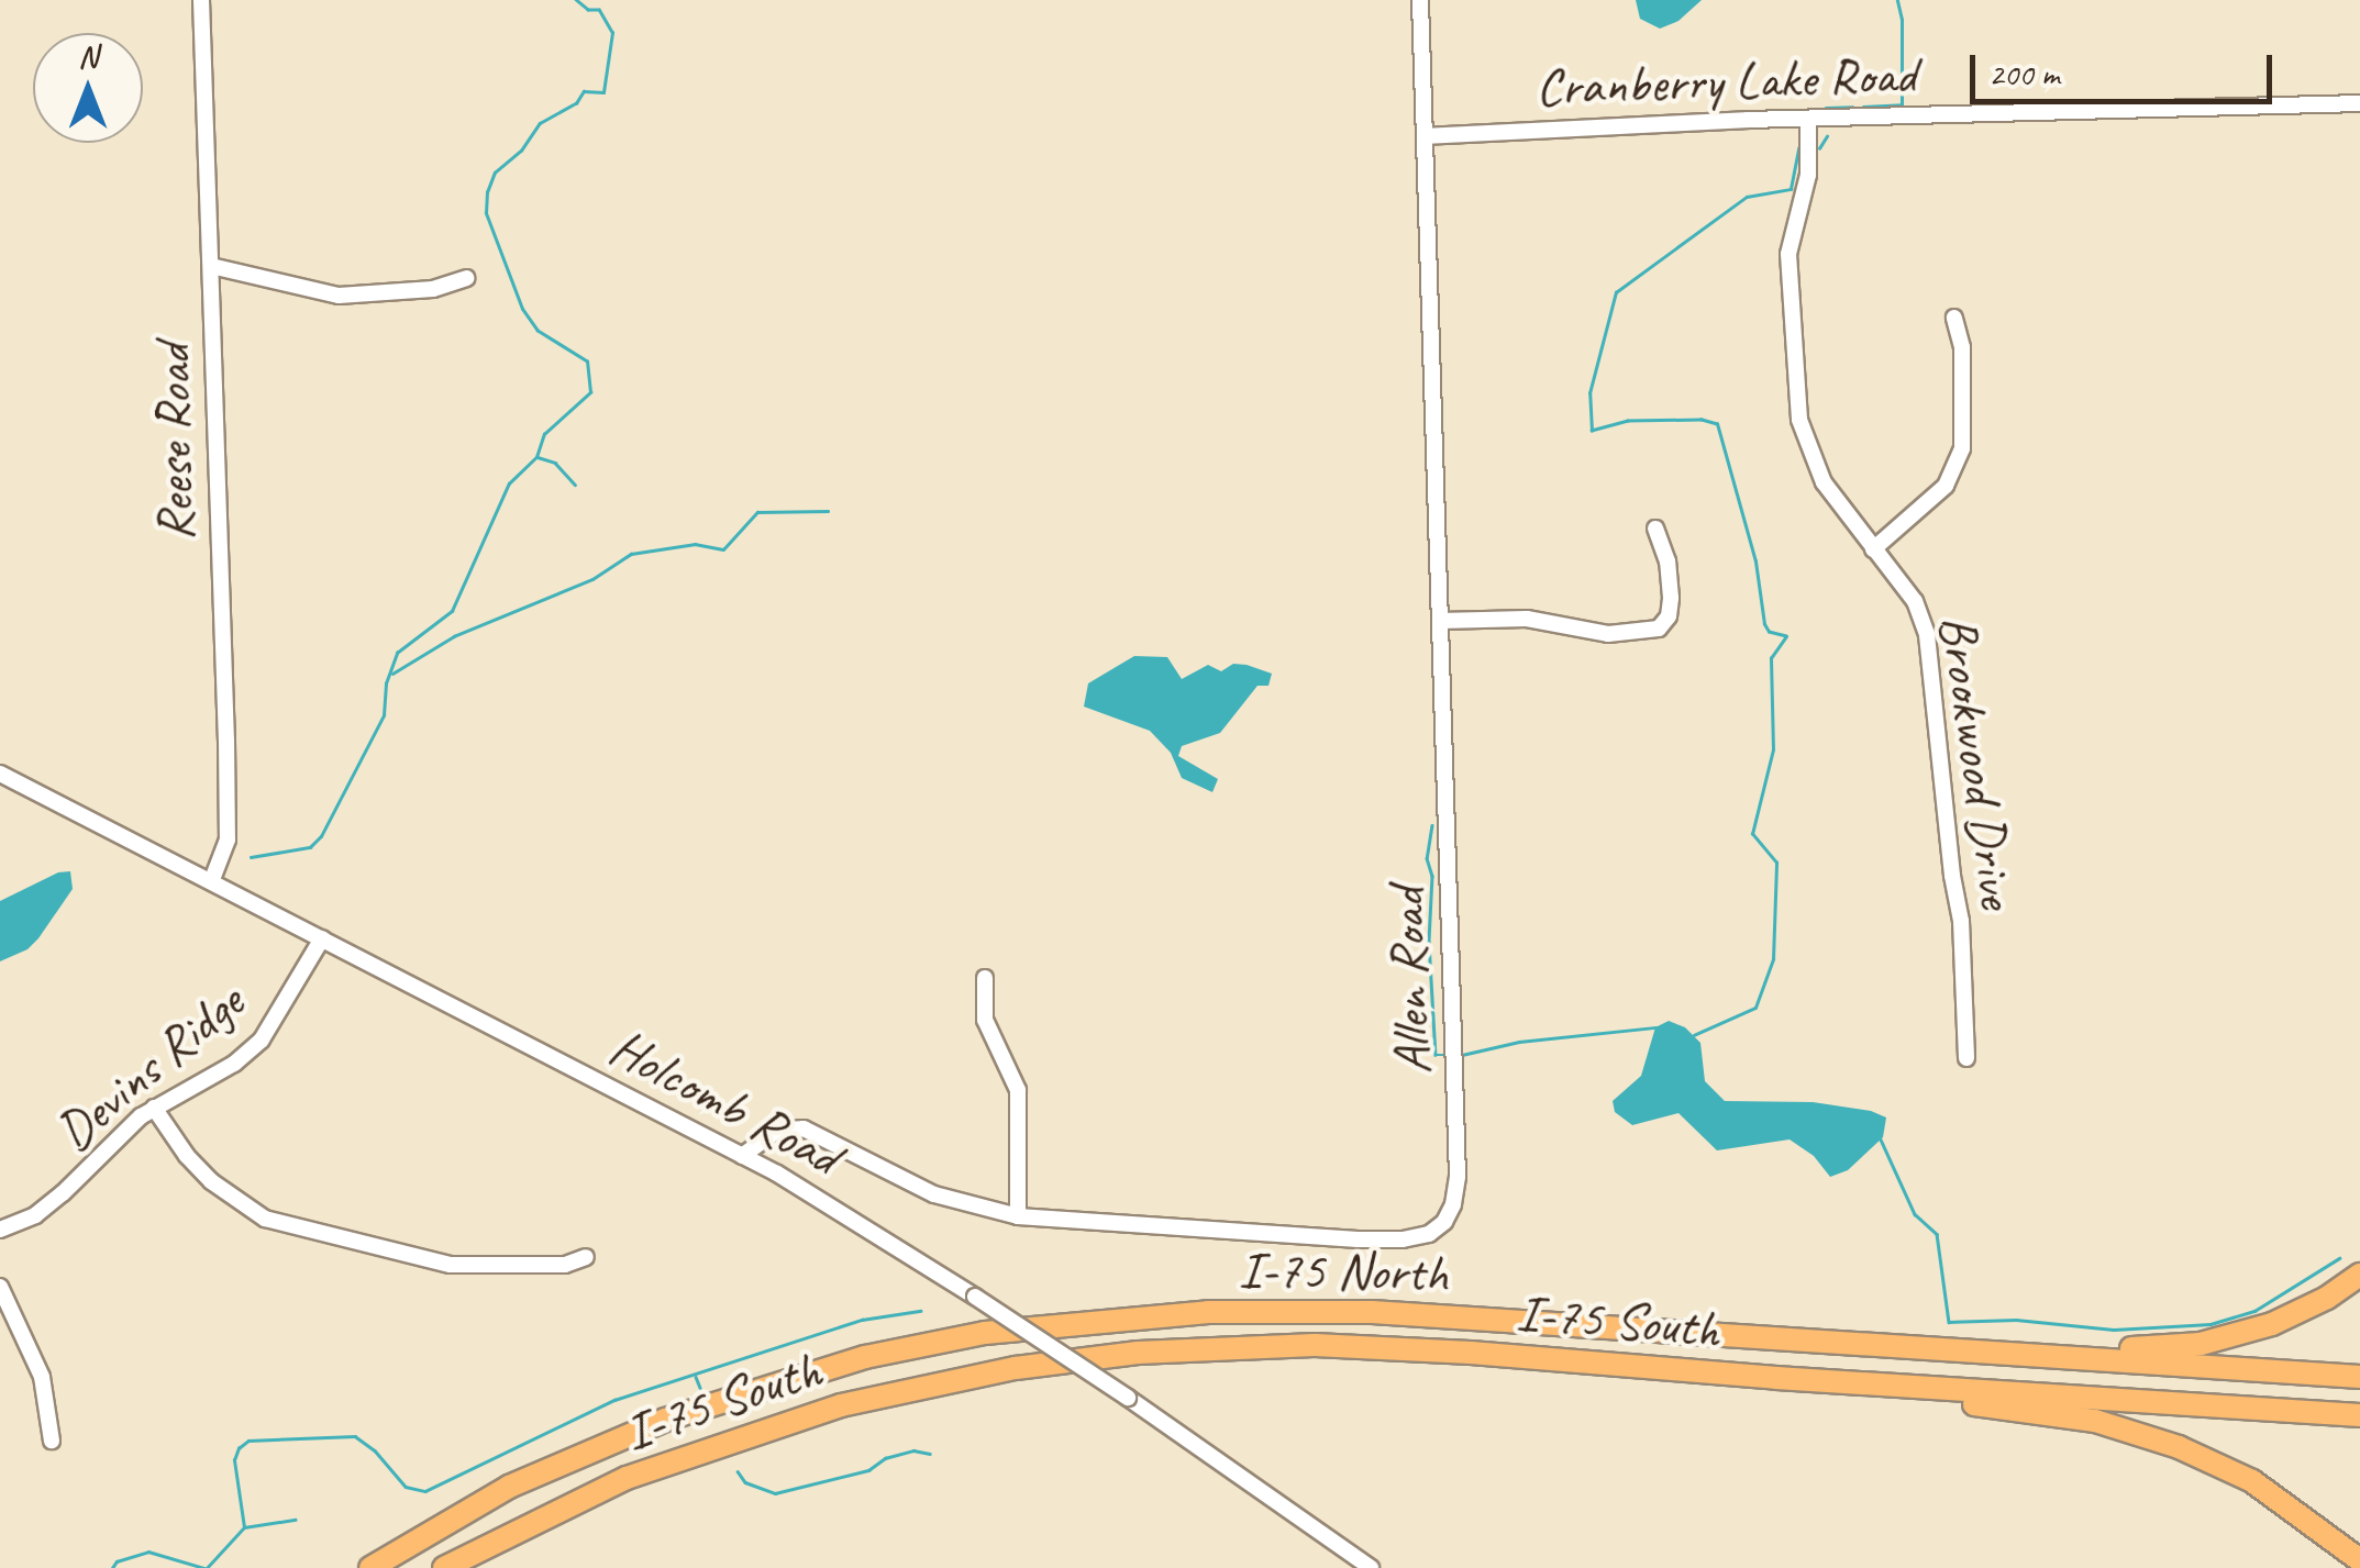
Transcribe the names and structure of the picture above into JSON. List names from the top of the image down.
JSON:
{
  "streets": {
    "highway": ["I-75 North", "I-75 South"],
    "street": [
      "Cranberry Lake Road",
      "Reese Road",
      "Brookwood Drive",
      "Allen Road",
      "Devins Ridge",
      "Holcomb Road"
    ]
  },
  "crossings": [
    ["Cranberry Lake Road", "Brookwood Drive"],
    ["Cranberry Lake Road", "Allen Road"],
    ["Reese Road", "Holcomb Road"],
    ["Allen Road", "Holcomb Road"],
    ["Devins Ridge", "Holcomb Road"]
  ],
  "scale_bar": "200 m",
  "north": "top"
}
